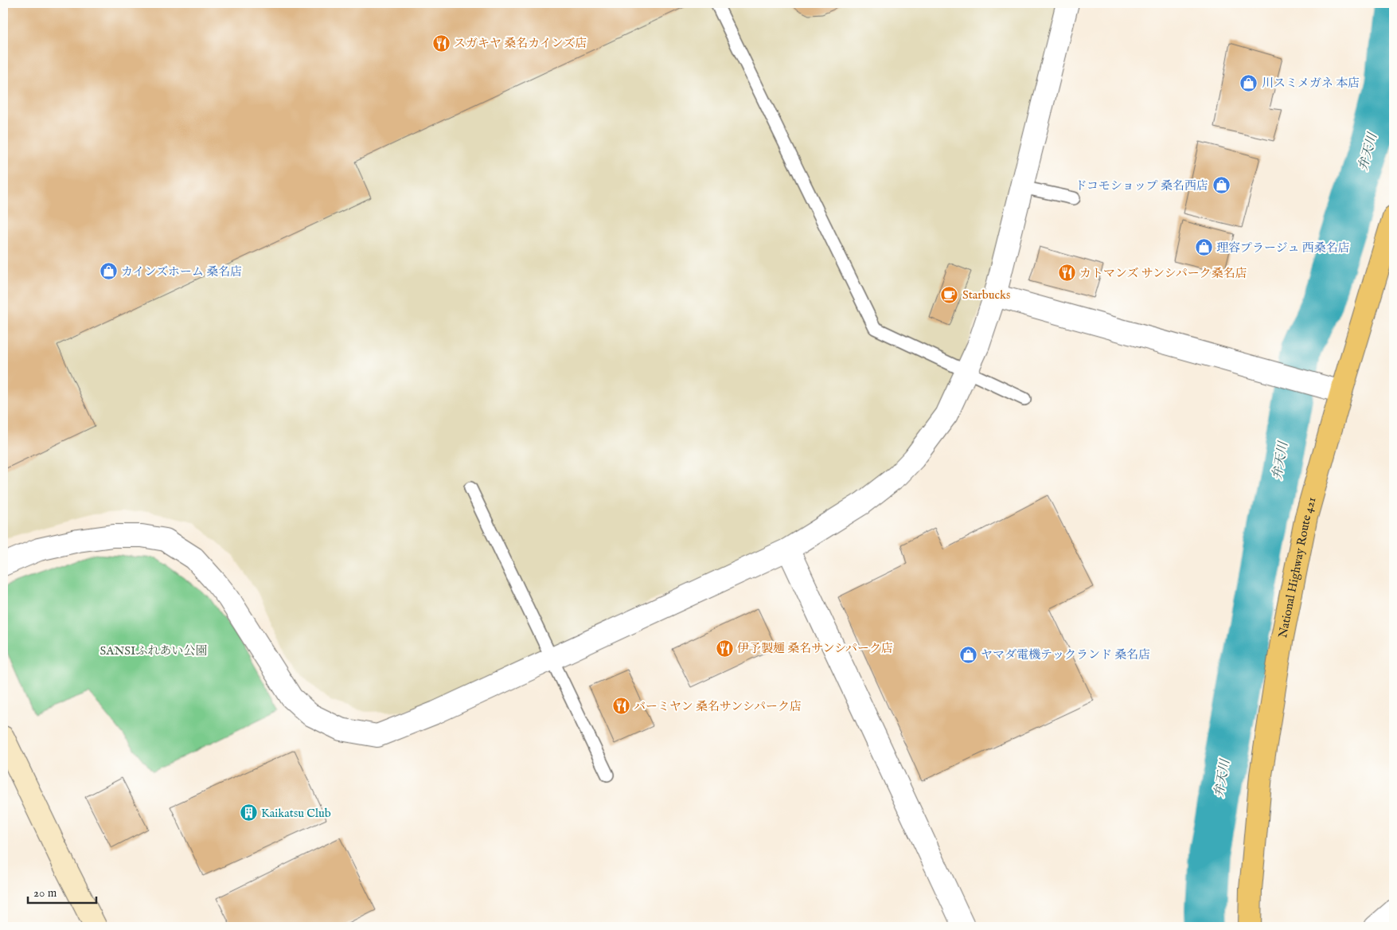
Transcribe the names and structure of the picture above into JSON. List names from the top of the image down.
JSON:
{
  "streets": {
    "highway": ["National Highway Route 421"]
  },
  "water": ["弁天川"],
  "parks": ["SANSIふれあい公園"],
  "places": {
    "restaurant": [
      "スガキヤ 桑名カインズ店",
      "カトマンズ サンシパーク桑名店",
      "伊予製麺 桑名サンシパーク店",
      "バーミヤン 桑名サンシパーク店"
    ],
    "shop": [
      "川スミメガネ 本店",
      "ドコモショップ 桑名西店",
      "理容プラージュ 西桑名店",
      "カインズホーム 桑名店",
      "ヤマダ電機テックランド 桑名店"
    ],
    "cafe": ["Starbucks"],
    "building": ["Kaikatsu Club"]
  },
  "scale_bar": "20 m"
}
